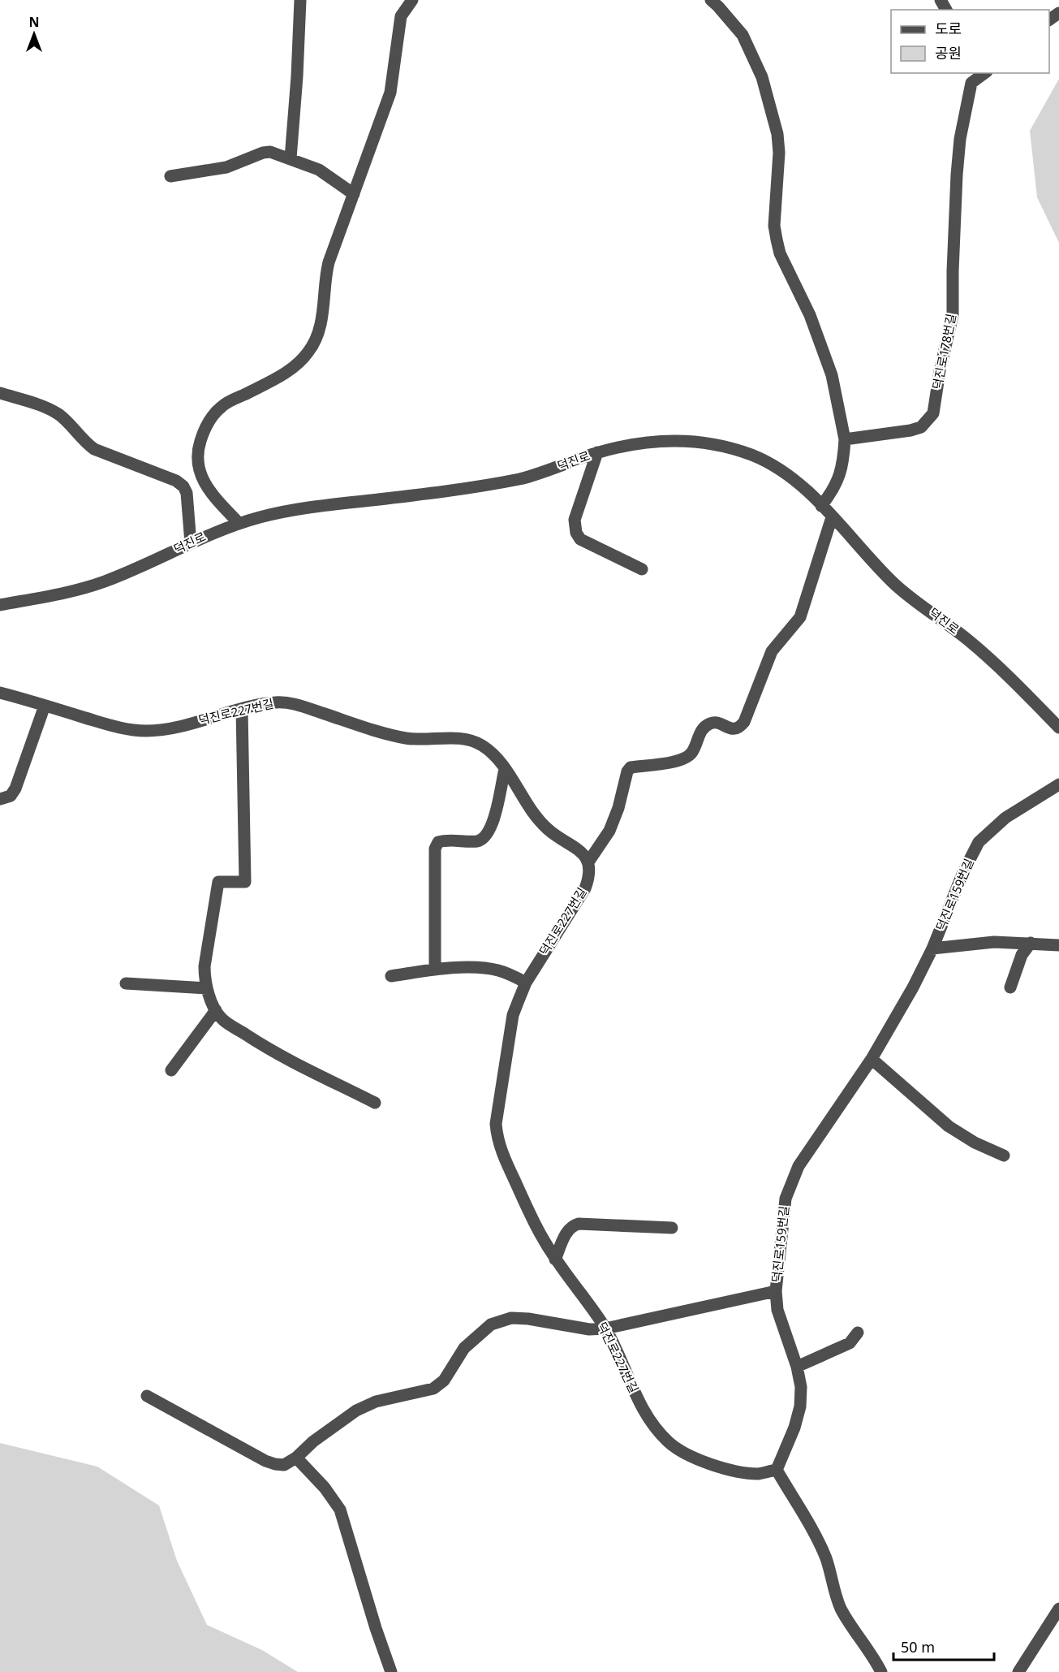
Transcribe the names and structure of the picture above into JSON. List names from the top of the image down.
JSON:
{
  "streets": {
    "street": [
      "덕진로178번길",
      "덕진로",
      "덕진로227번길",
      "덕진로159번길"
    ]
  },
  "crossings": [
    ["덕진로227번길", "덕진로159번길"]
  ],
  "legend": ["도로", "공원"],
  "scale_bar": "50 m",
  "north": "top"
}
